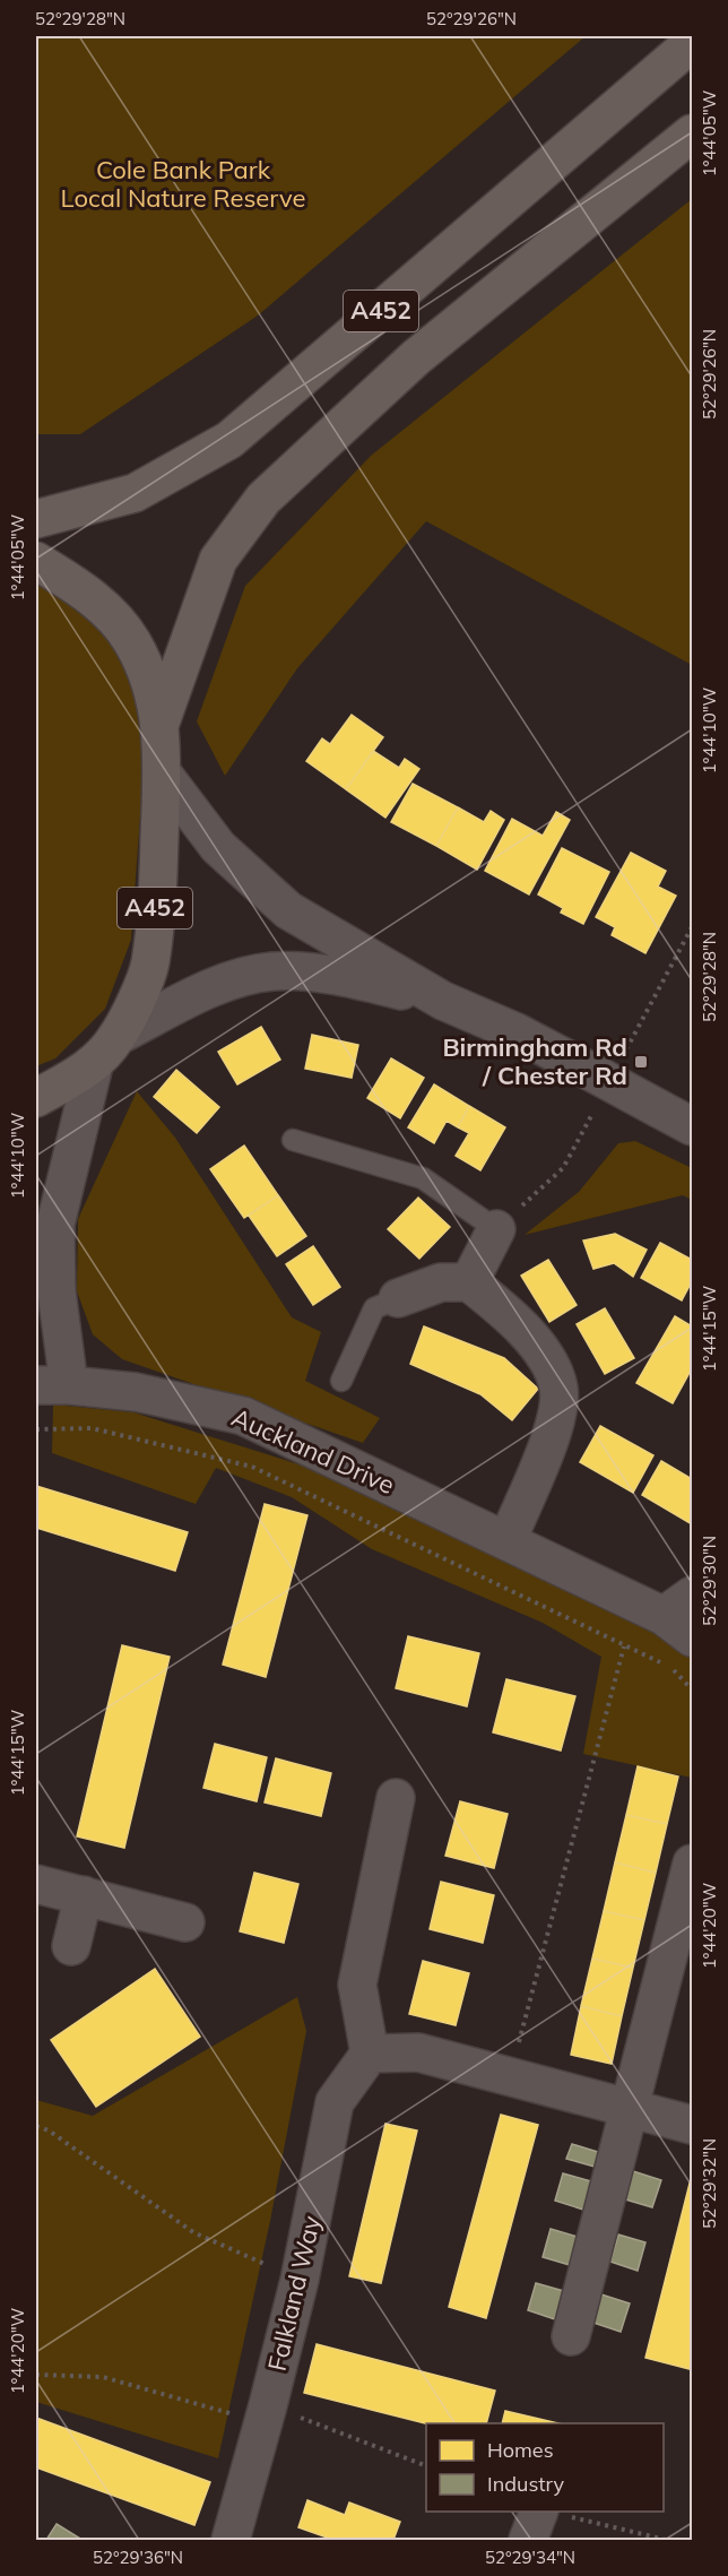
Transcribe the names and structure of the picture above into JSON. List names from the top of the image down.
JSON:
{
  "streets": {
    "highway": ["A452"],
    "street": ["Auckland Drive", "Falkland Way"]
  },
  "crossings": [
    ["A452", "Auckland Drive"]
  ],
  "parks": ["Cole Bank Park Local Nature Reserve"],
  "places": {
    "transit": ["Birmingham Rd / Chester Rd"]
  },
  "legend": ["Homes", "Industry"],
  "coordinates": [
    "52°29'28\"N",
    "52°29'26\"N",
    "1°44'05\"W",
    "1°44'10\"W",
    "1°44'15\"W",
    "52°29'30\"N",
    "1°44'20\"W",
    "52°29'32\"N",
    "52°29'36\"N",
    "52°29'34\"N"
  ]
}
